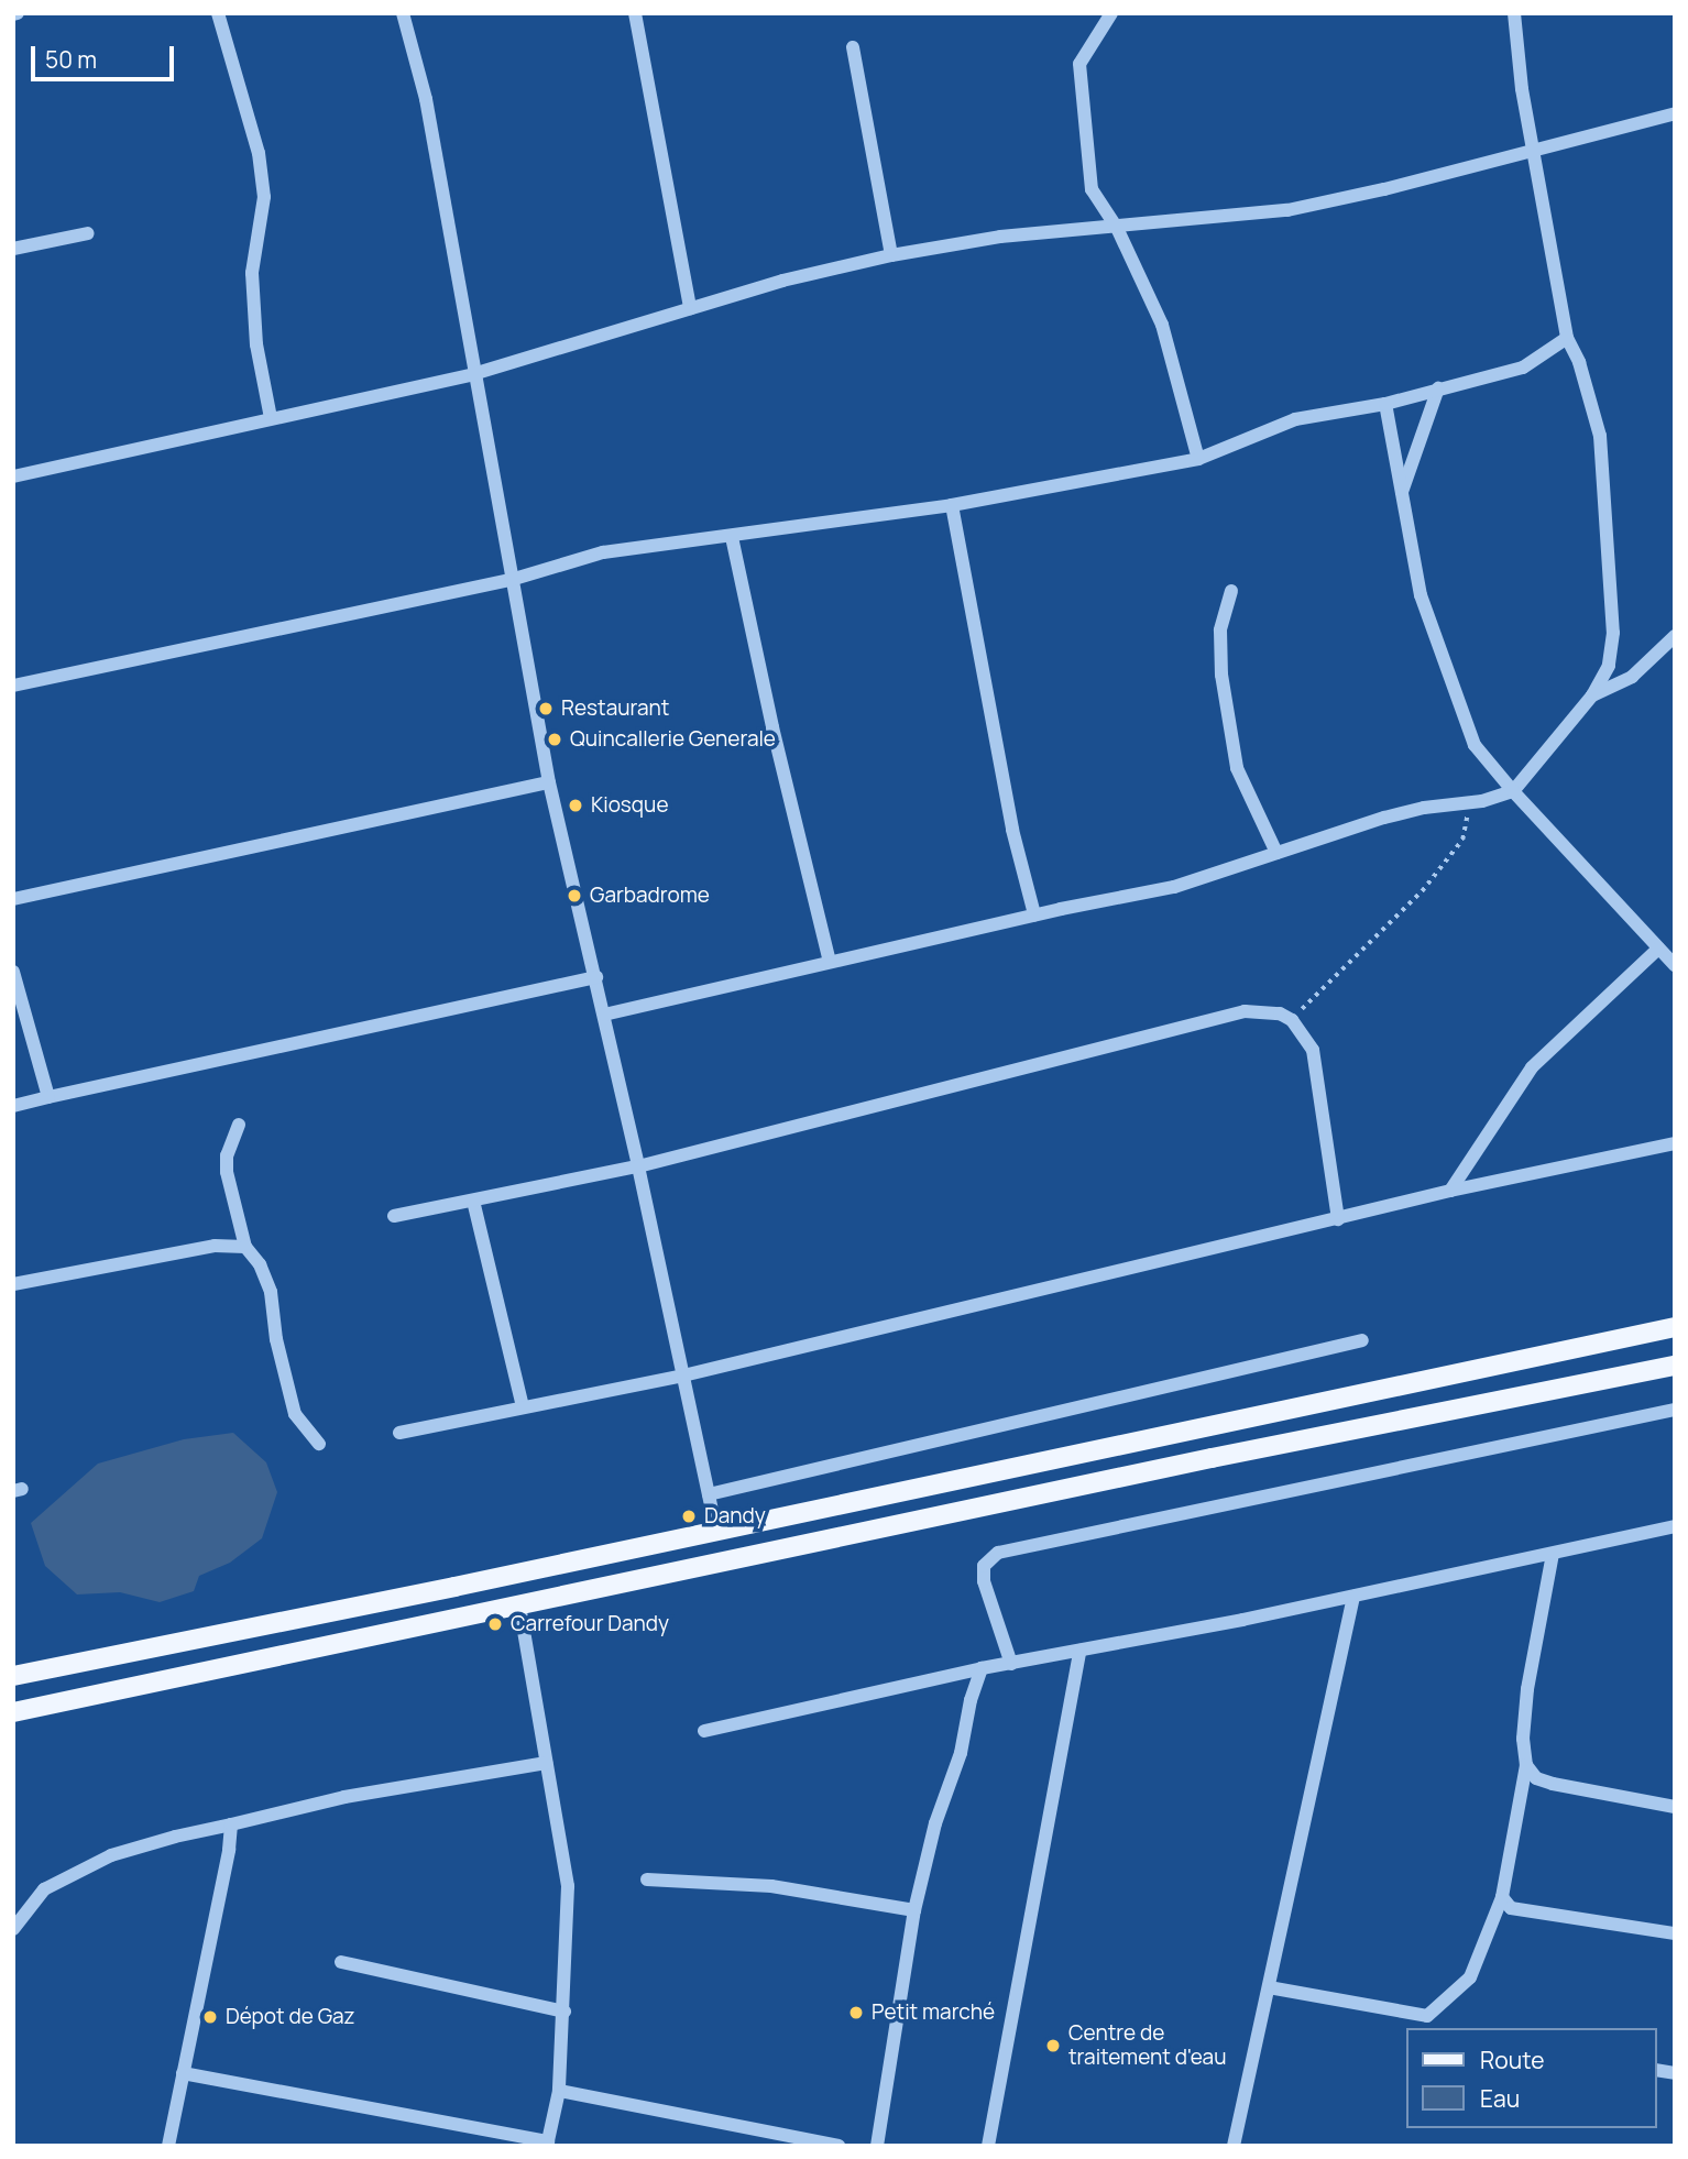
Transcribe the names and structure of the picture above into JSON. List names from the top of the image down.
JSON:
{
  "places": [
    "Restaurant",
    "Quincallerie Generale",
    "Kiosque",
    "Garbadrome",
    "Dandy",
    "Carrefour Dandy",
    "Petit marché",
    "Dépot de Gaz",
    "Centre de traitement d'eau"
  ],
  "legend": ["Route", "Eau"],
  "scale_bar": "50 m"
}
